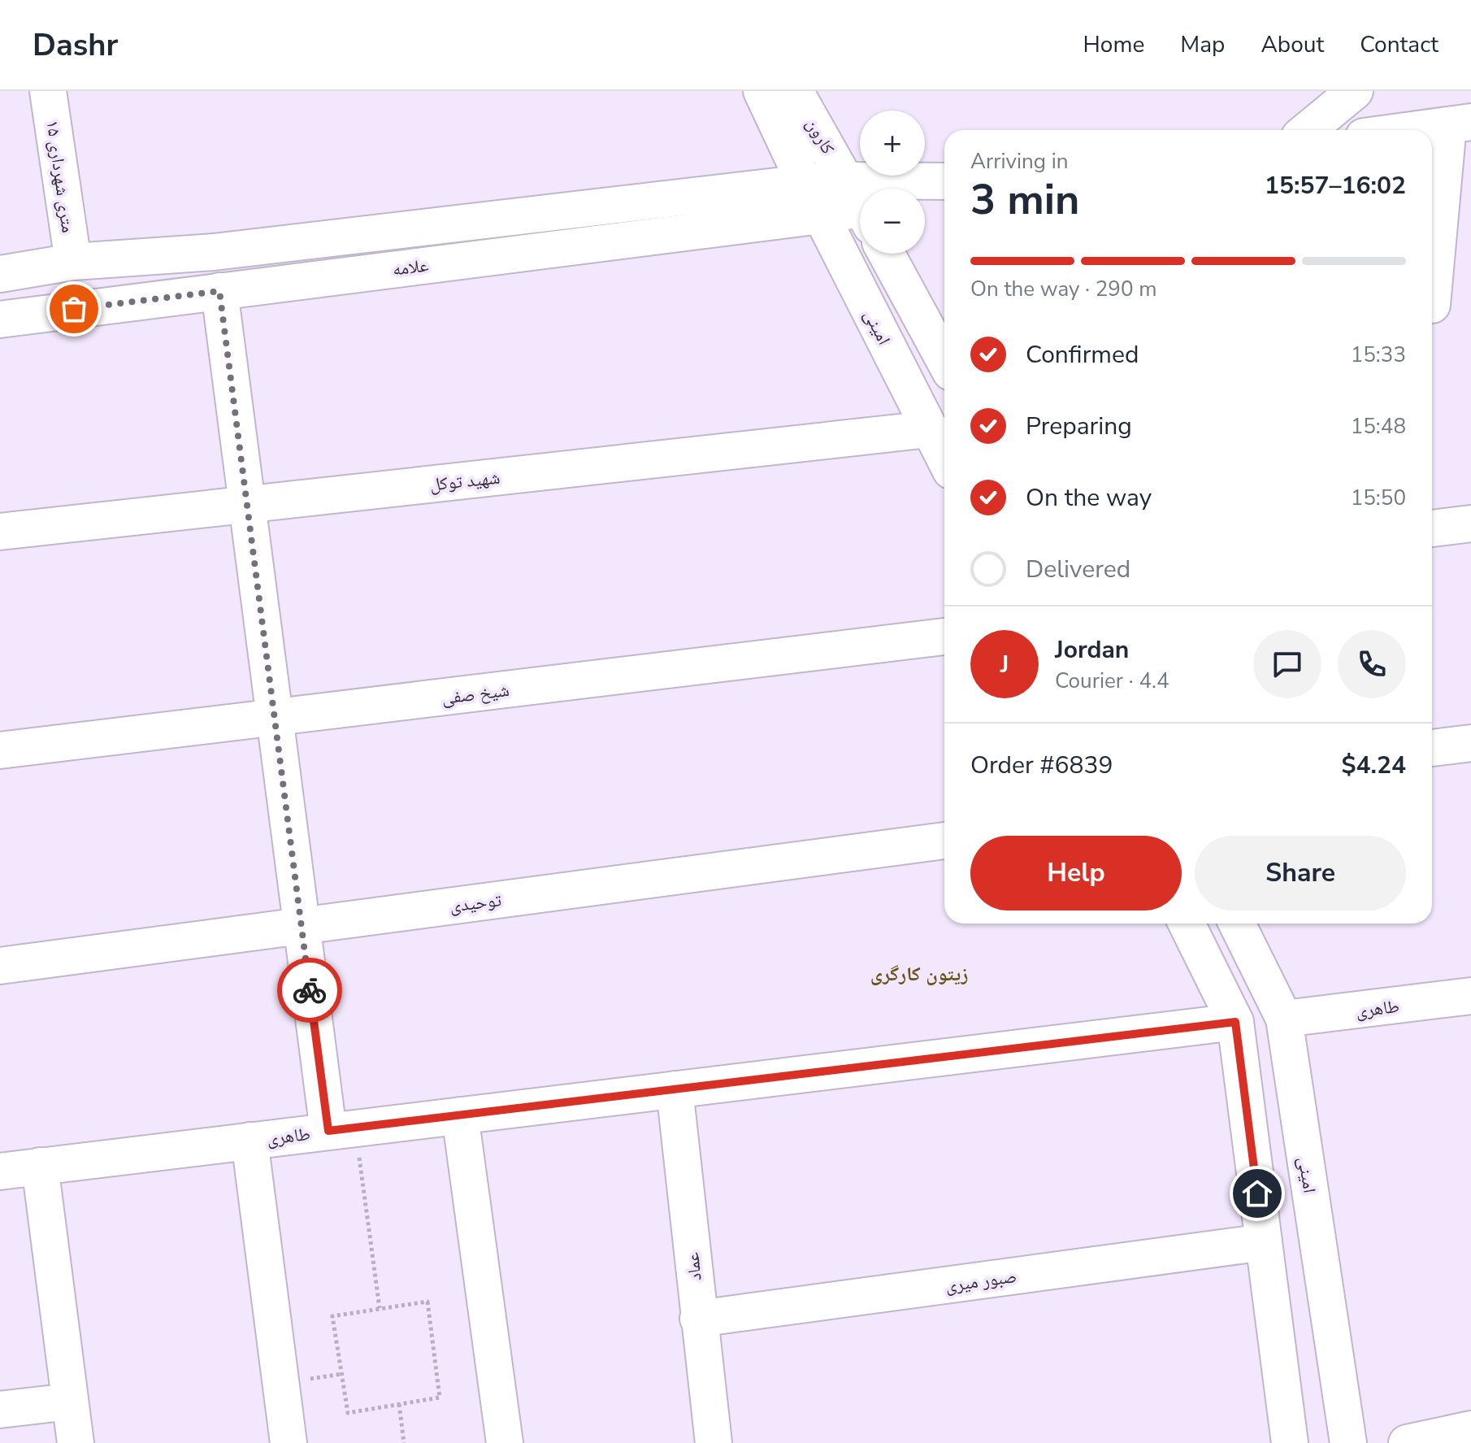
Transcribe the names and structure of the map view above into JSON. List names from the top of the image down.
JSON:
{
  "streets": {
    "street": [
      "کارون",
      "۱۵ متری شهرداری",
      "علامه",
      "امینی",
      "شهید توکل",
      "شیخ صفی",
      "توحیدی",
      "طاهری",
      "عماد",
      "صبور میری"
    ]
  },
  "crossings": [
    ["کارون", "علامه"],
    ["کارون", "امینی"],
    ["۱۵ متری شهرداری", "علامه"],
    ["علامه", "امینی"],
    ["امینی", "شهید توکل"],
    ["امینی", "طاهری"],
    ["امینی", "صبور میری"],
    ["طاهری", "عماد"],
    ["عماد", "صبور میری"]
  ],
  "districts": ["زیتون کارگری"],
  "page": {
    "header": "Dashr",
    "nav": [
      "Home",
      "Map",
      "About",
      "Contact"
    ],
    "map_buttons": ["+", "−"],
    "heading": ["3 min", "Arriving in", "15:57–16:02"],
    "panel": [
      "Jordan",
      "Courier · 4.4",
      "Order #6839",
      "$4.24"
    ],
    "bar": "On the way · 290 m",
    "list": [
      ["Confirmed", "15:33"],
      ["Preparing", "15:48"],
      ["On the way", "15:50"],
      "Delivered"
    ],
    "round": "J",
    "buttons": ["Help", "Share"]
  }
}
